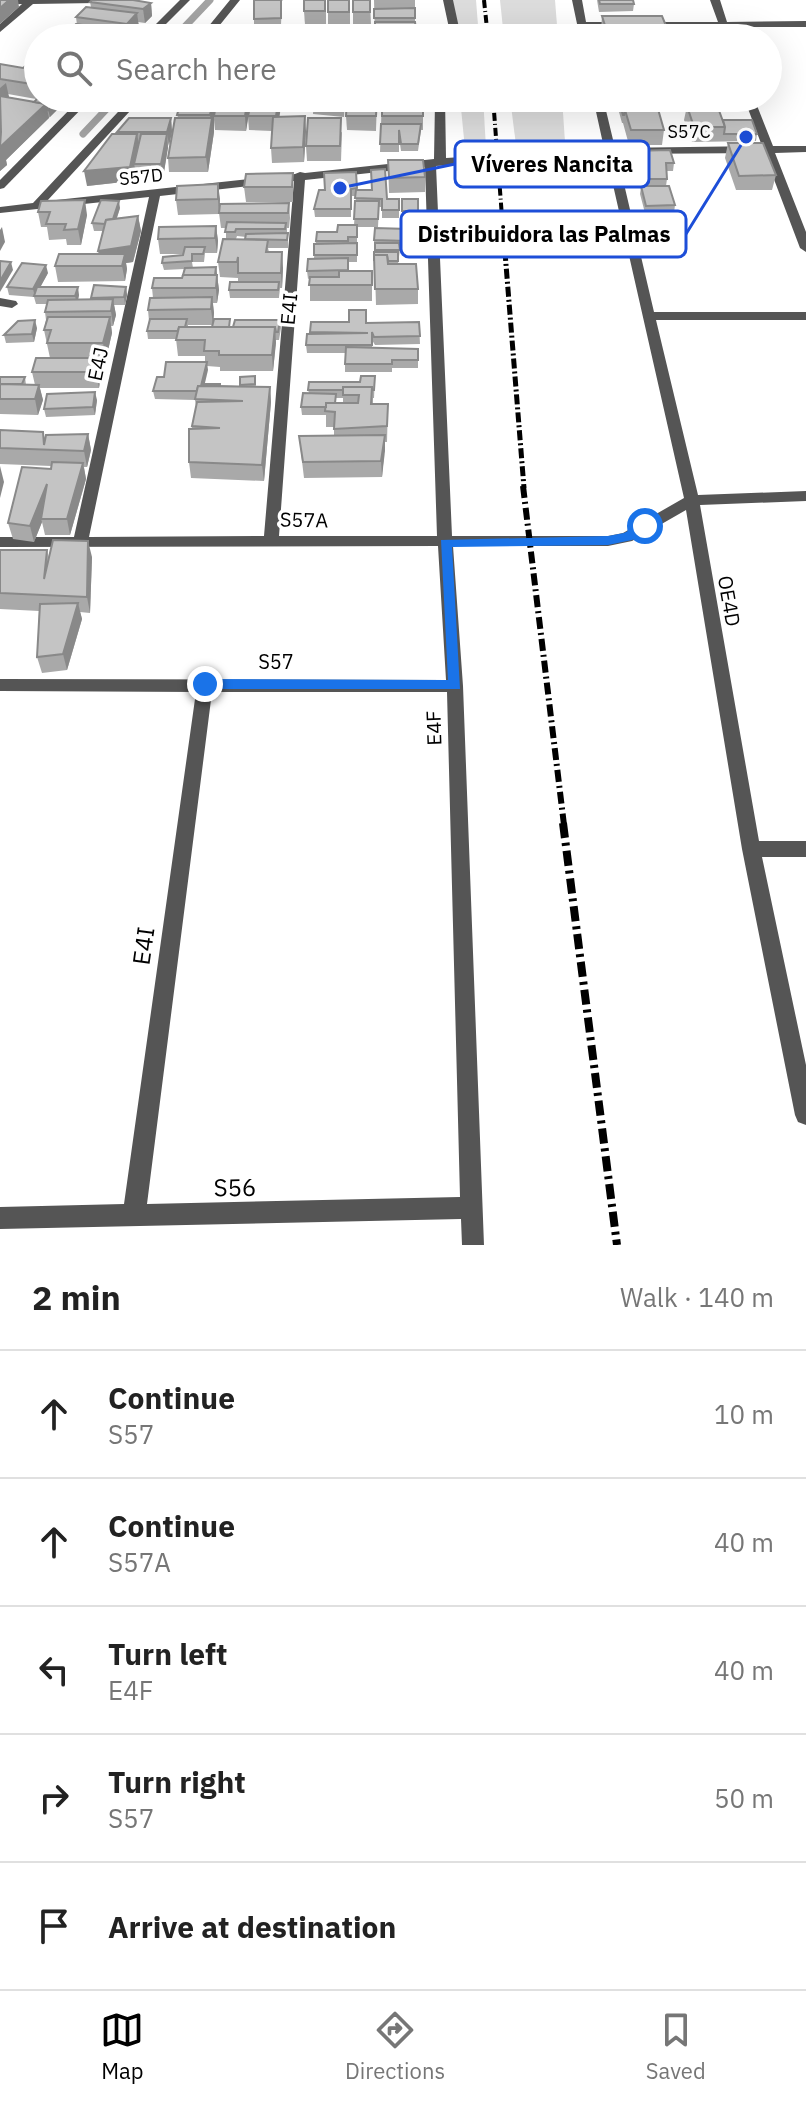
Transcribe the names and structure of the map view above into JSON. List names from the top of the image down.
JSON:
{
  "streets": {
    "street": [
      "S57C",
      "S57D",
      "E4I",
      "E4J",
      "S57A",
      "OE4D",
      "S57",
      "E4F",
      "S56"
    ]
  },
  "crossings": [
    ["S57C", "S57D"],
    ["S57C", "OE4D"],
    ["S57C", "E4F"],
    ["S57D", "E4I"],
    ["S57D", "E4J"],
    ["S57D", "E4F"],
    ["E4I", "S57A"],
    ["E4I", "S57"],
    ["E4I", "S56"],
    ["E4J", "S57A"],
    ["S57A", "OE4D"],
    ["S57A", "E4F"],
    ["S57", "E4F"],
    ["E4F", "S56"]
  ],
  "places": ["Distribuidora las Palmas", "Víveres Nancita"],
  "page": {
    "search": "Search here",
    "heading": ["2 min", "Walk · 140 m"],
    "list": [
      ["Continue", "S57", "10 m"],
      ["Continue", "S57A", "40 m"],
      ["Turn left", "E4F", "40 m"],
      ["Turn right", "S57", "50 m"],
      "Arrive at destination"
    ],
    "nav": ["Map", "Directions", "Saved"]
  }
}
